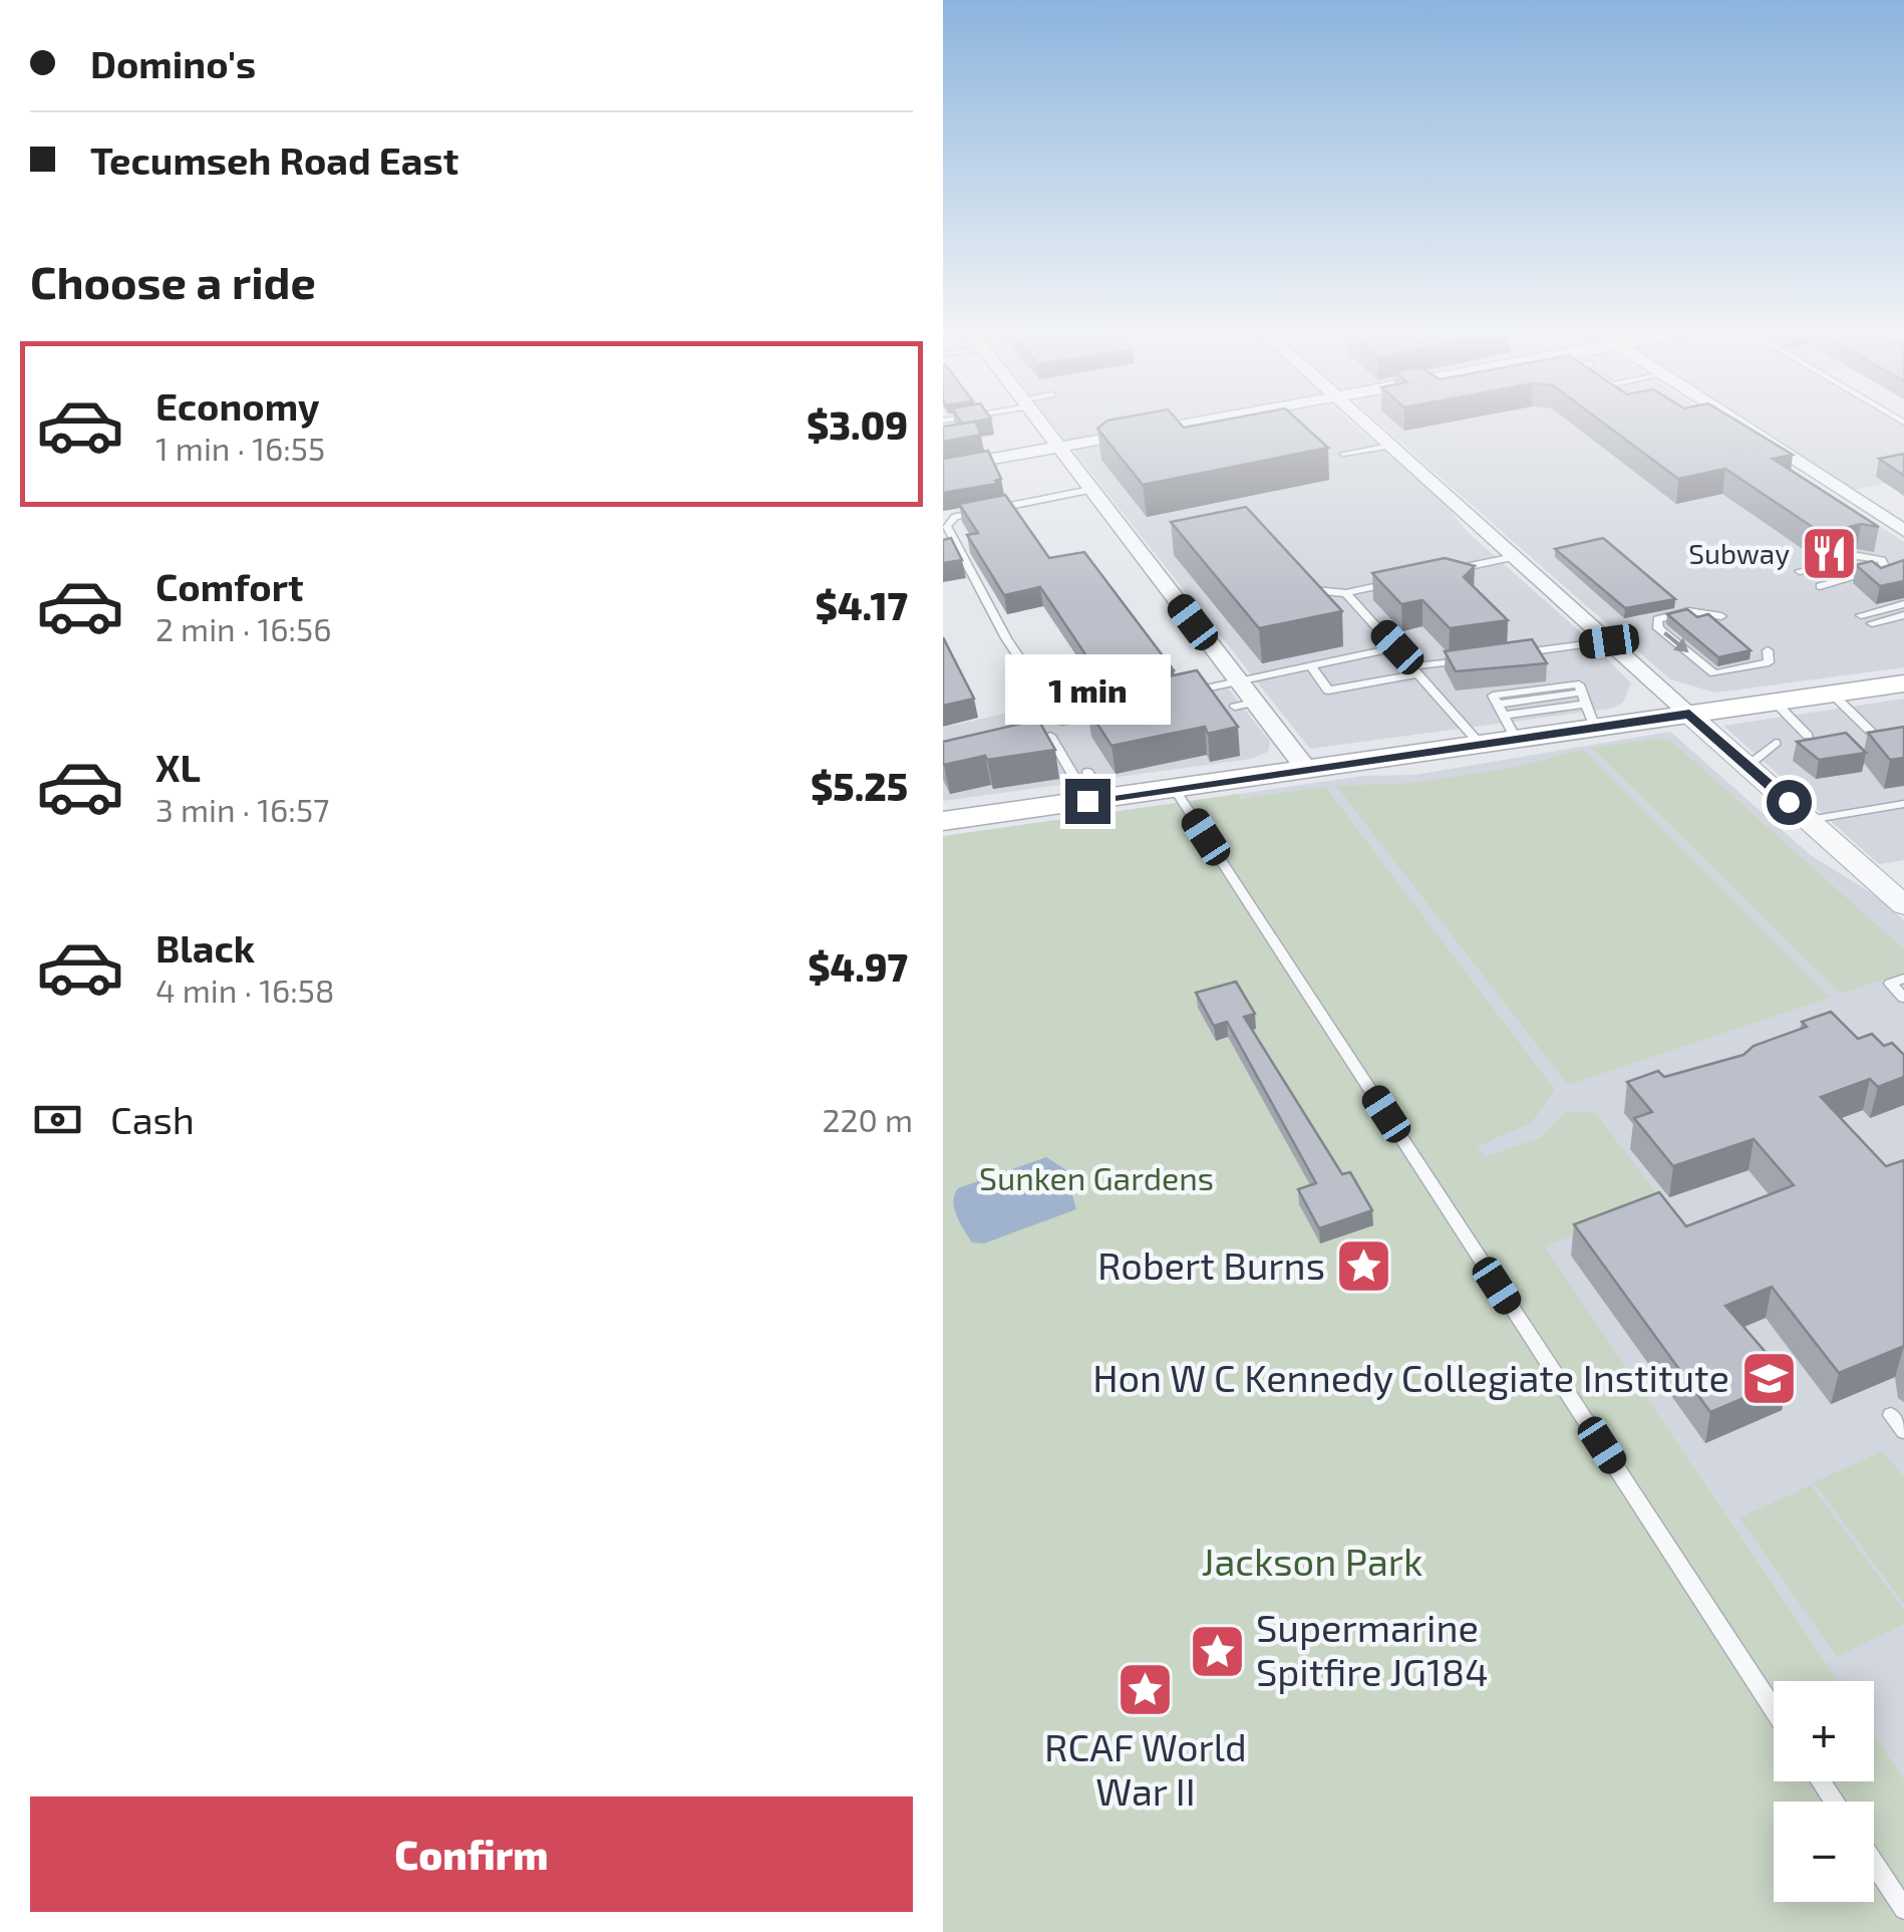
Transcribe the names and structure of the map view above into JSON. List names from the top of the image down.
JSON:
{
  "parks": ["Sunken Gardens", "Jackson Park"],
  "places": {
    "restaurant": ["Subway"],
    "place": ["Robert Burns", "Supermarine Spitfire JG184", "RCAF World War II"],
    "school or university": ["Hon W C Kennedy Collegiate Institute"]
  },
  "page": {
    "banner": ["Domino's", "Tecumseh Road East"],
    "heading": "Choose a ride",
    "list": [
      {
        "name": "Economy",
        "note": "1 min · 16:55",
        "value": "$3.09"
      },
      {
        "name": "Comfort",
        "note": "2 min · 16:56",
        "value": "$4.17"
      },
      {
        "name": "XL",
        "note": "3 min · 16:57",
        "value": "$5.25"
      },
      {
        "name": "Black",
        "note": "4 min · 16:58",
        "value": "$4.97"
      }
    ],
    "bubble": "1 min",
    "pay": ["Cash", "220 m"],
    "map_buttons": ["+", "−"],
    "buttons": "Confirm"
  }
}
